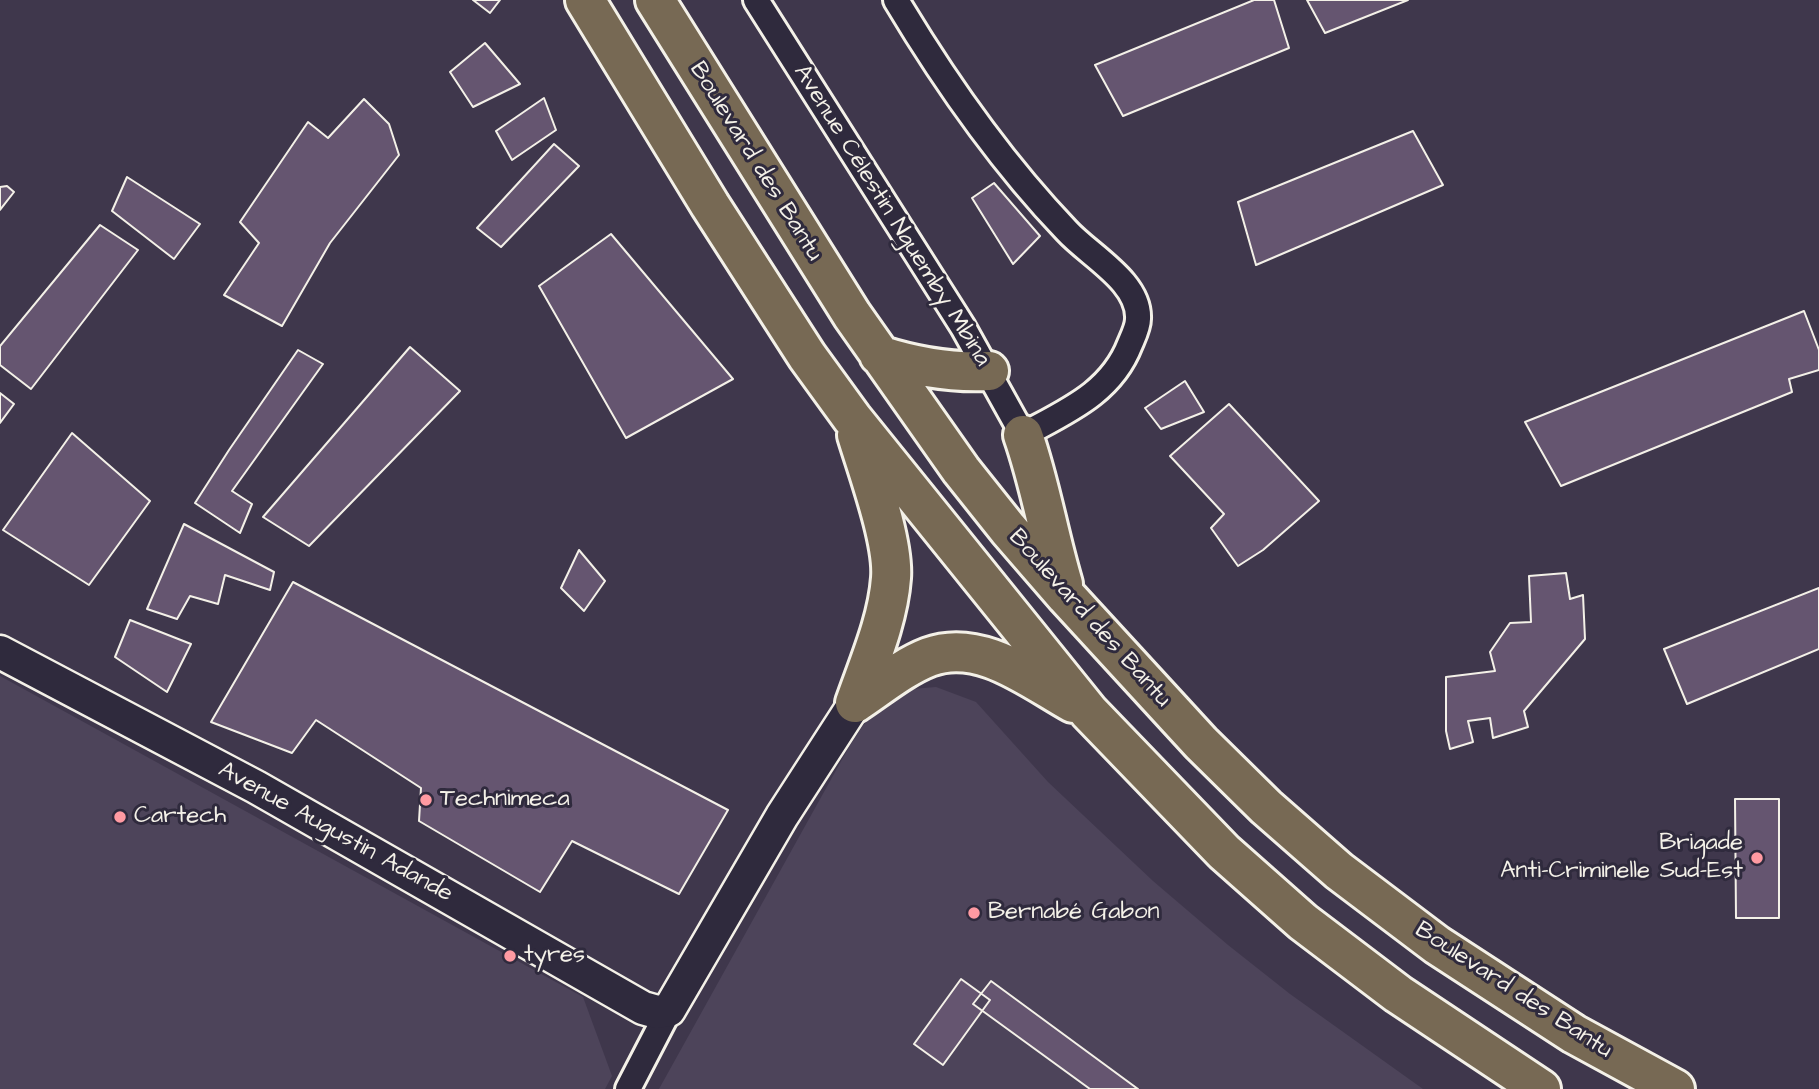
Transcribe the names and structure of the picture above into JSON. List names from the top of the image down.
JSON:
{
  "streets": {
    "highway": ["Boulevard des Bantu"],
    "street": ["Avenue Célestin Nguemby Mbina", "Avenue Augustin Adande"]
  },
  "places": [
    "Technimeca",
    "Cartech",
    "Brigade Anti-Criminelle Sud-Est",
    "Bernabé Gabon",
    "tyres"
  ]
}
